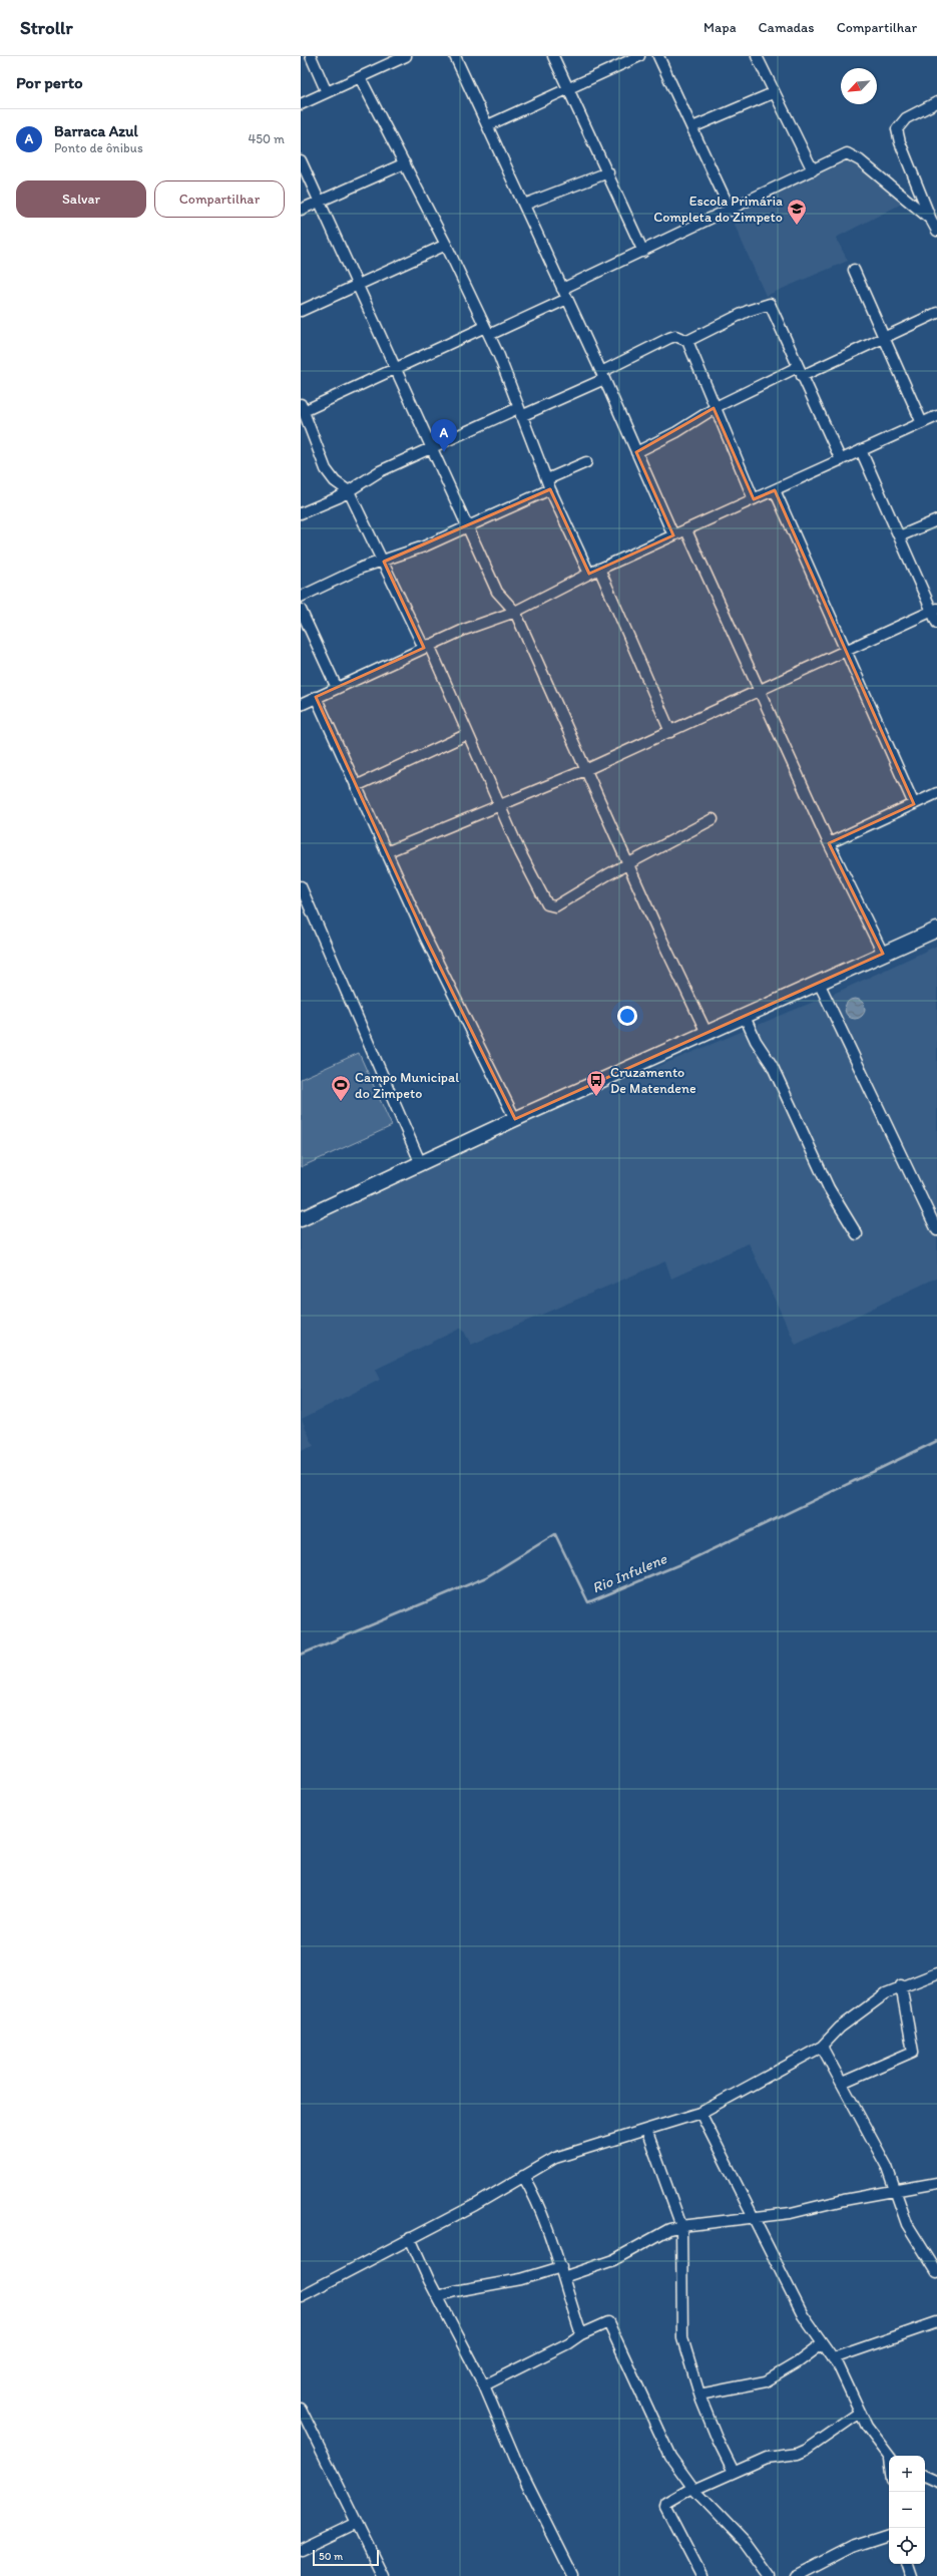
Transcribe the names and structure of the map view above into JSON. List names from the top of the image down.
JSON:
{
  "water": ["Rio Infulene"],
  "places": {
    "school or university": ["Escola Primária Completa do Zimpeto"],
    "bus stop": ["Cruzamento De Matendene"],
    "sports": ["Campo Municipal do Zimpeto"]
  },
  "scale_bar": "50 m",
  "north": "bottom left",
  "page": {
    "header": "Strollr",
    "nav": ["Mapa", "Camadas", "Compartilhar"],
    "heading": "Por perto",
    "list": [
      {
        "mark": "A",
        "name": "Barraca Azul",
        "note": "Ponto de ônibus",
        "value": "450 m"
      }
    ],
    "buttons": ["Salvar", "Compartilhar"],
    "pins": "A",
    "map_buttons": ["+", "−"],
    "scale": "50 m"
  }
}
